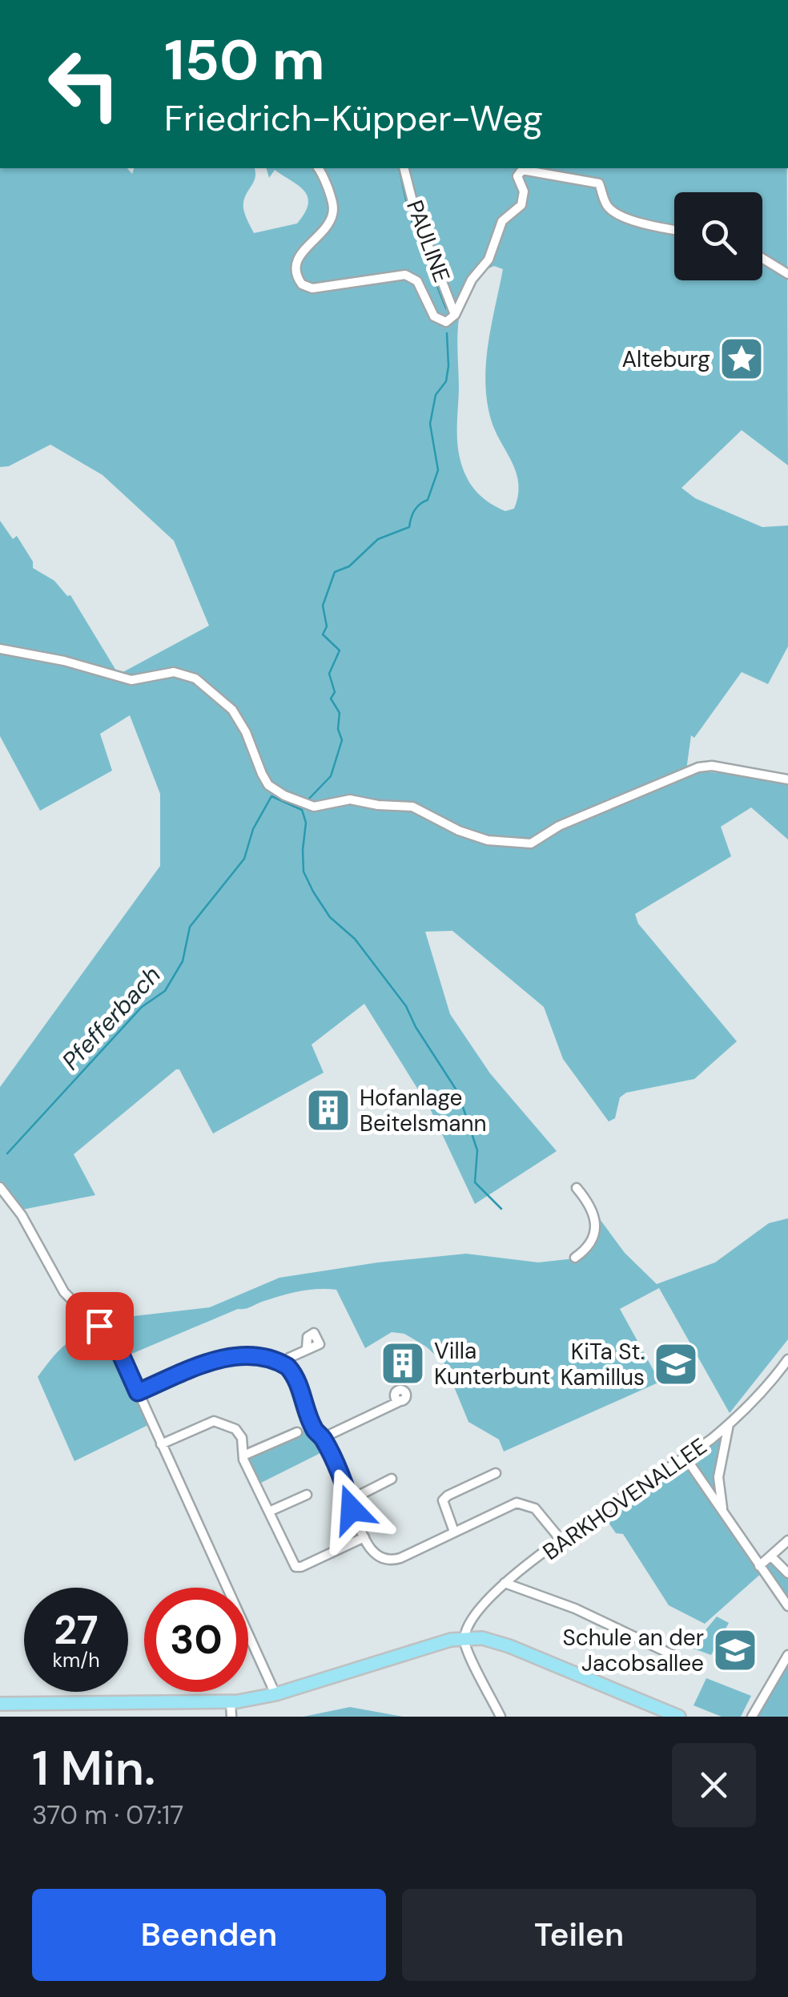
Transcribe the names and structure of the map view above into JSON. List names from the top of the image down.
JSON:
{
  "streets": {
    "street": ["PAULINE", "BARKHOVENALLEE"]
  },
  "water": ["Pfefferbach"],
  "places": {
    "place": ["Alteburg"],
    "building": ["Hofanlage Beitelsmann", "Villa Kunterbunt"],
    "school or university": ["KiTa St. Kamillus", "Schule an der Jacobsallee"]
  },
  "page": {
    "turn": ["150 m", "Friedrich-Küpper-Weg"],
    "speed": "27 km/h",
    "limit": "30",
    "heading": ["1 Min.", "370 m · 07:17"],
    "buttons": ["Beenden", "Teilen"]
  }
}
